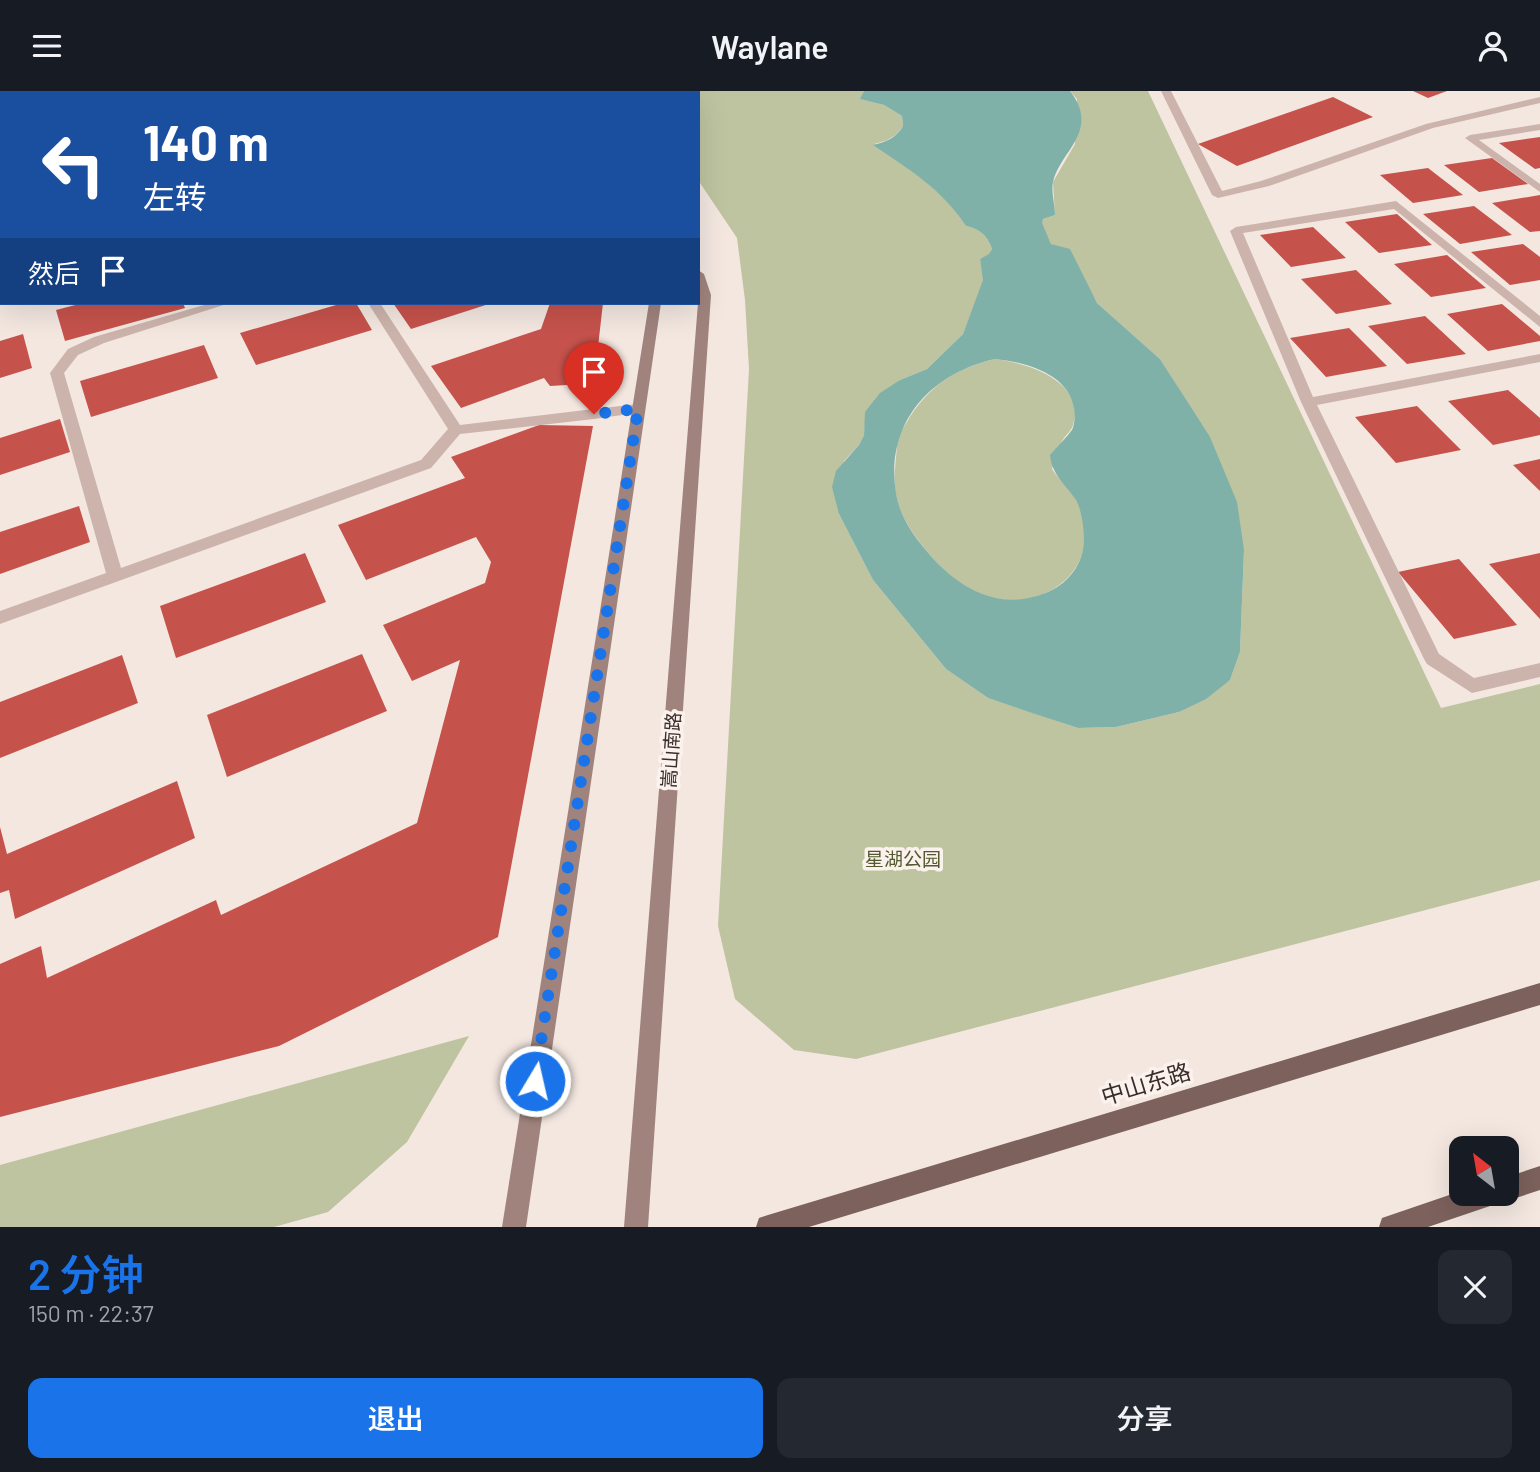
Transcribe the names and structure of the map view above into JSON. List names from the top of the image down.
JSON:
{
  "streets": {
    "main road": ["中山东路"],
    "street": ["嵩山南路"]
  },
  "parks": ["星湖公园"],
  "north": "top left",
  "page": {
    "header": "Waylane",
    "turn": ["140 m", "左转"],
    "then": "然后",
    "heading": ["2 分钟", "150 m · 22:37"],
    "buttons": ["退出", "分享"]
  }
}
